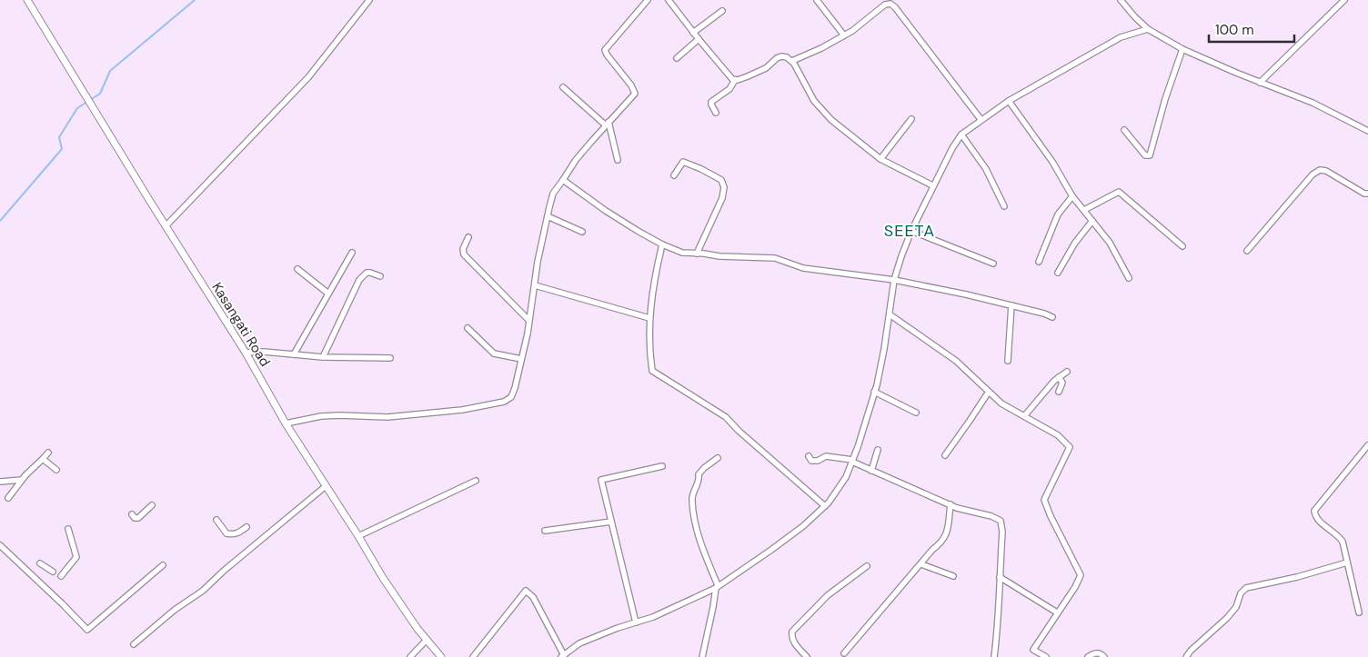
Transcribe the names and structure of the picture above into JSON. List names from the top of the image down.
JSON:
{
  "streets": {
    "street": ["Kasangati Road"]
  },
  "districts": ["SEETA"],
  "scale_bar": "100 m"
}
